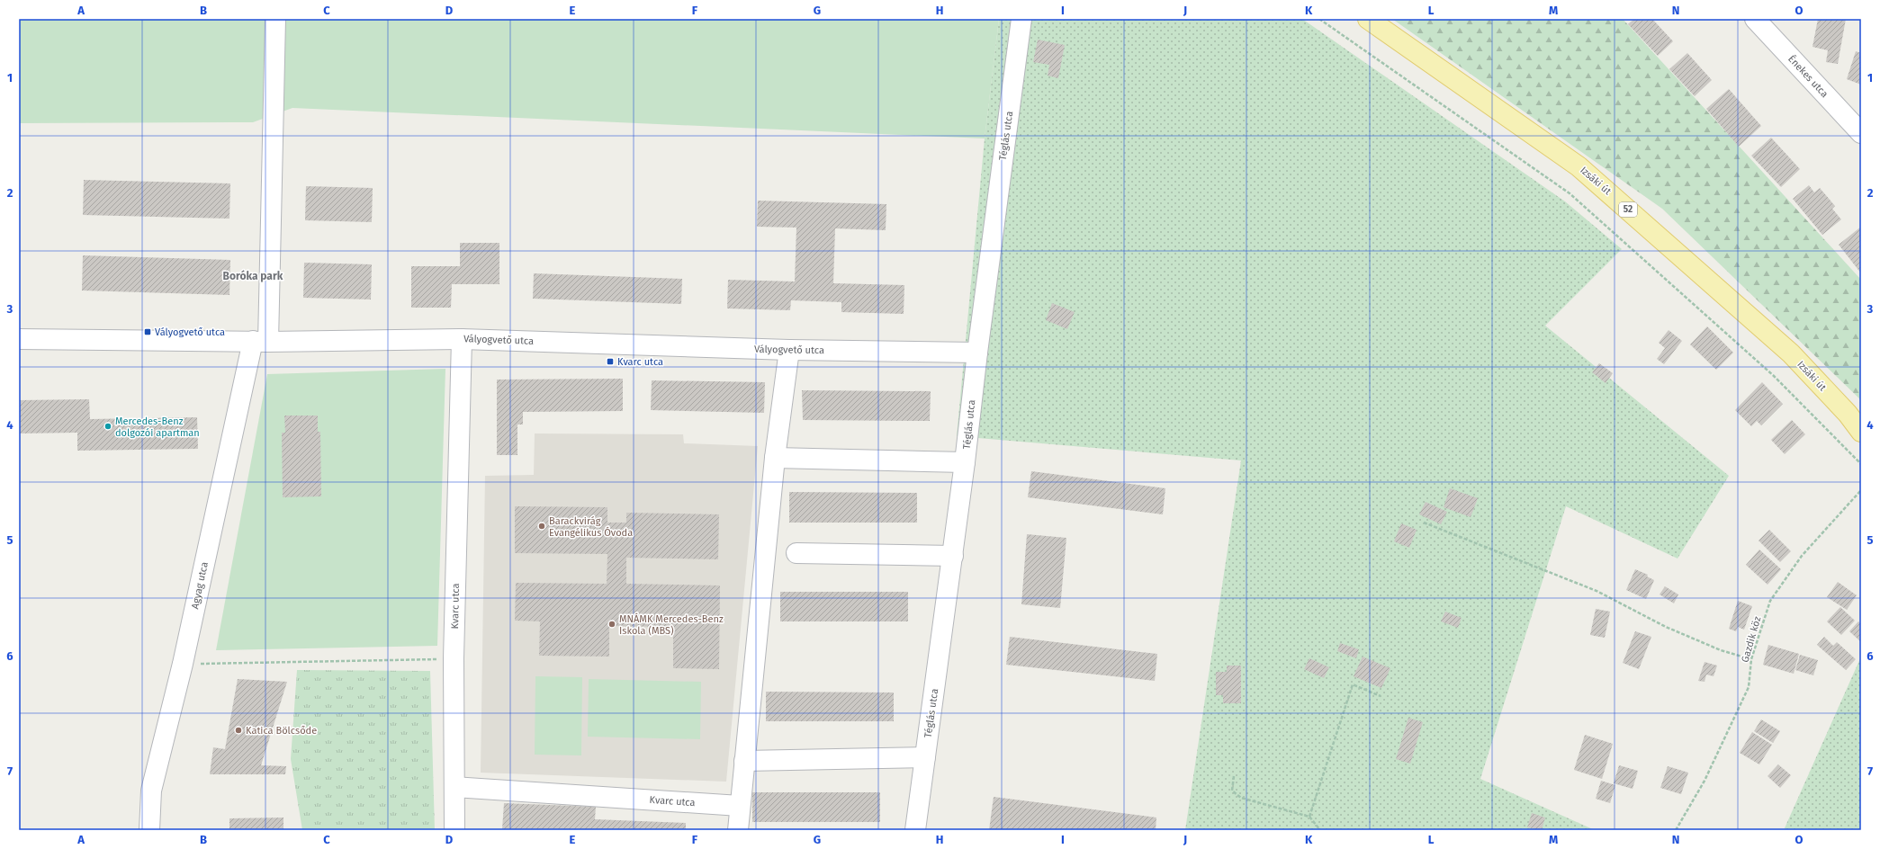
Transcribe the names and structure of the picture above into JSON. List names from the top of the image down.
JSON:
{
  "streets": {
    "main road": ["Izsáki út", "52"],
    "street": [
      "Énekes utca",
      "Téglás utca",
      "Vályogvető utca",
      "Agyag utca",
      "Kvarc utca"
    ],
    "path": ["Gazdik köz"]
  },
  "crossings": [
    ["Téglás utca", "Vályogvető utca"],
    ["Vályogvető utca", "Agyag utca"],
    ["Vályogvető utca", "Kvarc utca"]
  ],
  "districts": ["Boróka park"],
  "places": {
    "transit": ["Vályogvető utca", "Kvarc utca"],
    "other": [
      "Mercedes-Benz dolgozói apartman",
      "Barackvirág Evangélikus Óvoda",
      "MNÁMK Mercedes-Benz Iskola (MBS)",
      "Katica Bölcsőde"
    ]
  },
  "grid": {
    "columns": [
      "A",
      "B",
      "C",
      "D",
      "E",
      "F",
      "G",
      "H",
      "I",
      "J",
      "K",
      "L",
      "M",
      "N",
      "O"
    ],
    "rows": [
      "1",
      "2",
      "3",
      "4",
      "5",
      "6",
      "7"
    ]
  }
}
